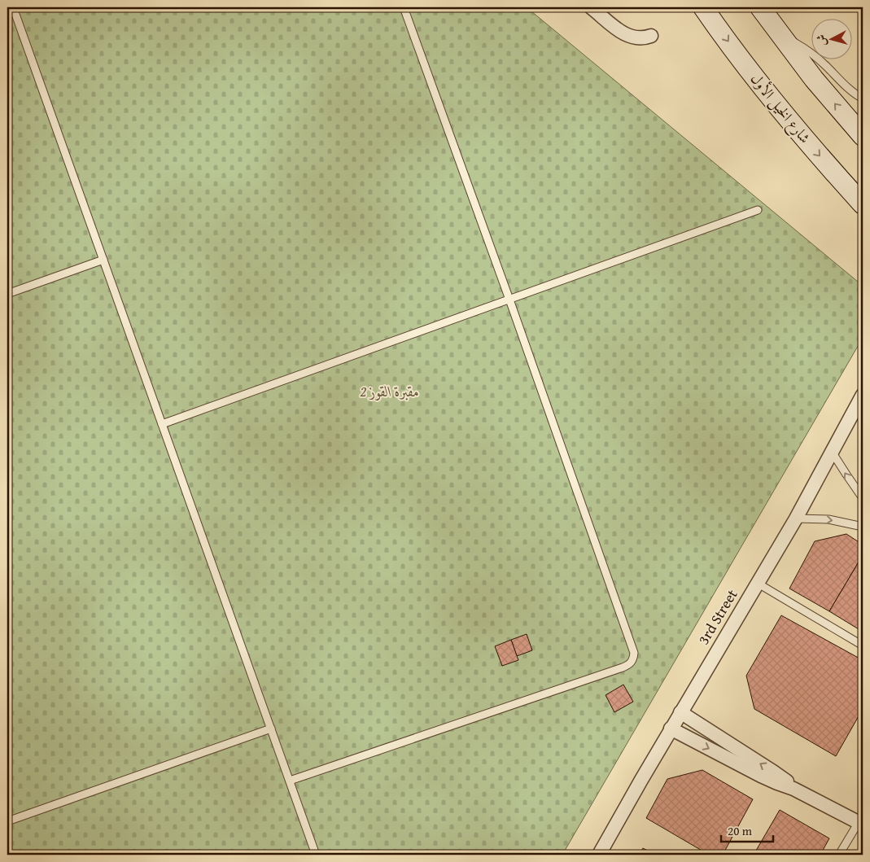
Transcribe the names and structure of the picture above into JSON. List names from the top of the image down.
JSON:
{
  "streets": {
    "main road": ["شارع الخيل الأول"],
    "street": ["3rd Street"]
  },
  "parks": ["مقبرة القوز 2"],
  "scale_bar": "20 m",
  "north": "left"
}
